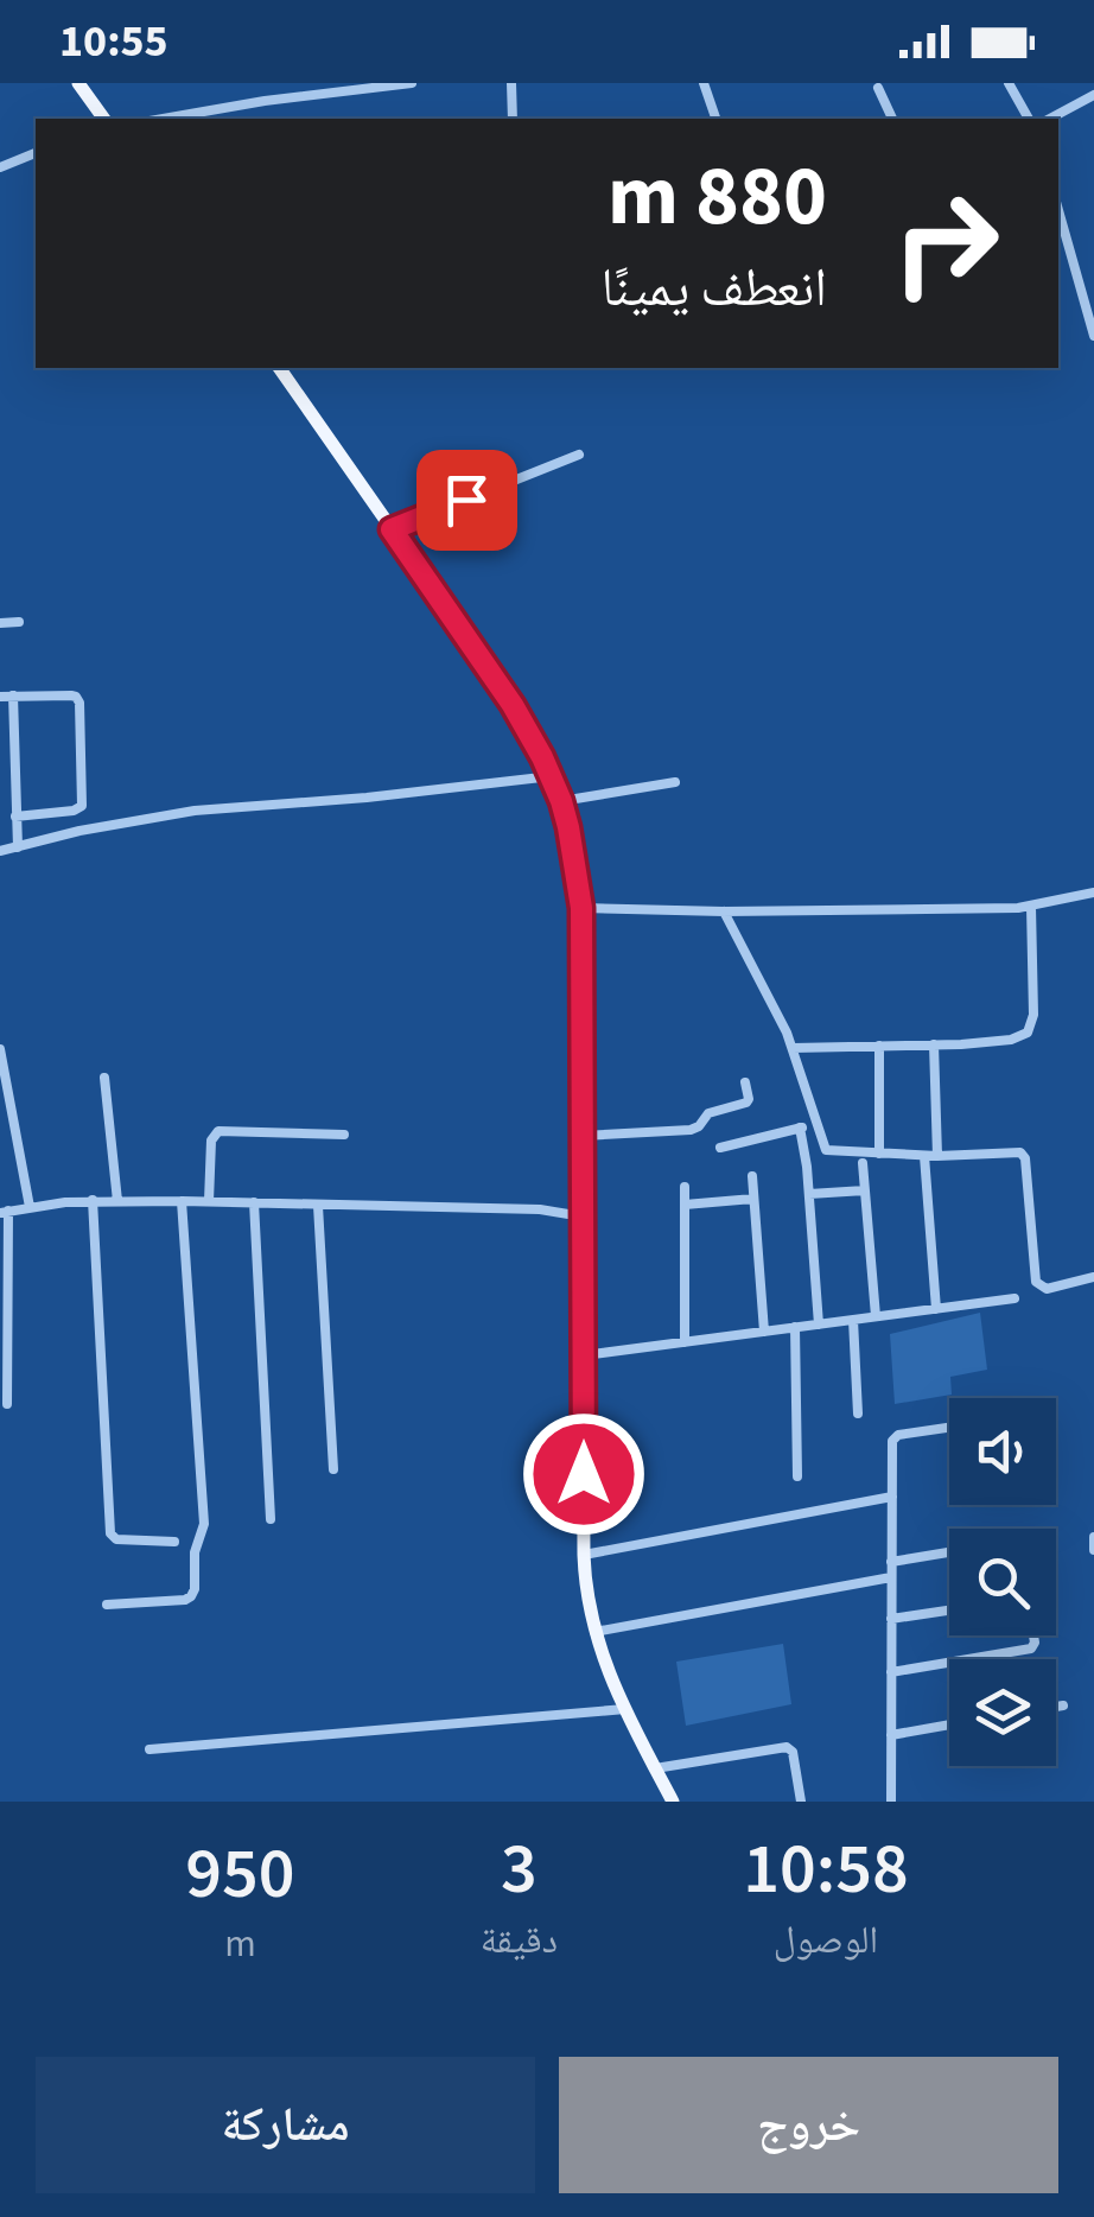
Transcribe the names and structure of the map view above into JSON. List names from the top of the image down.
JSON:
{
  "page": {
    "status": "10:55",
    "turn": ["880 m", "انعطف يمينًا"],
    "eta": [
      "10:58",
      "الوصول",
      "3",
      "دقيقة",
      "950",
      "m"
    ],
    "buttons": ["خروج", "مشاركة"]
  }
}
